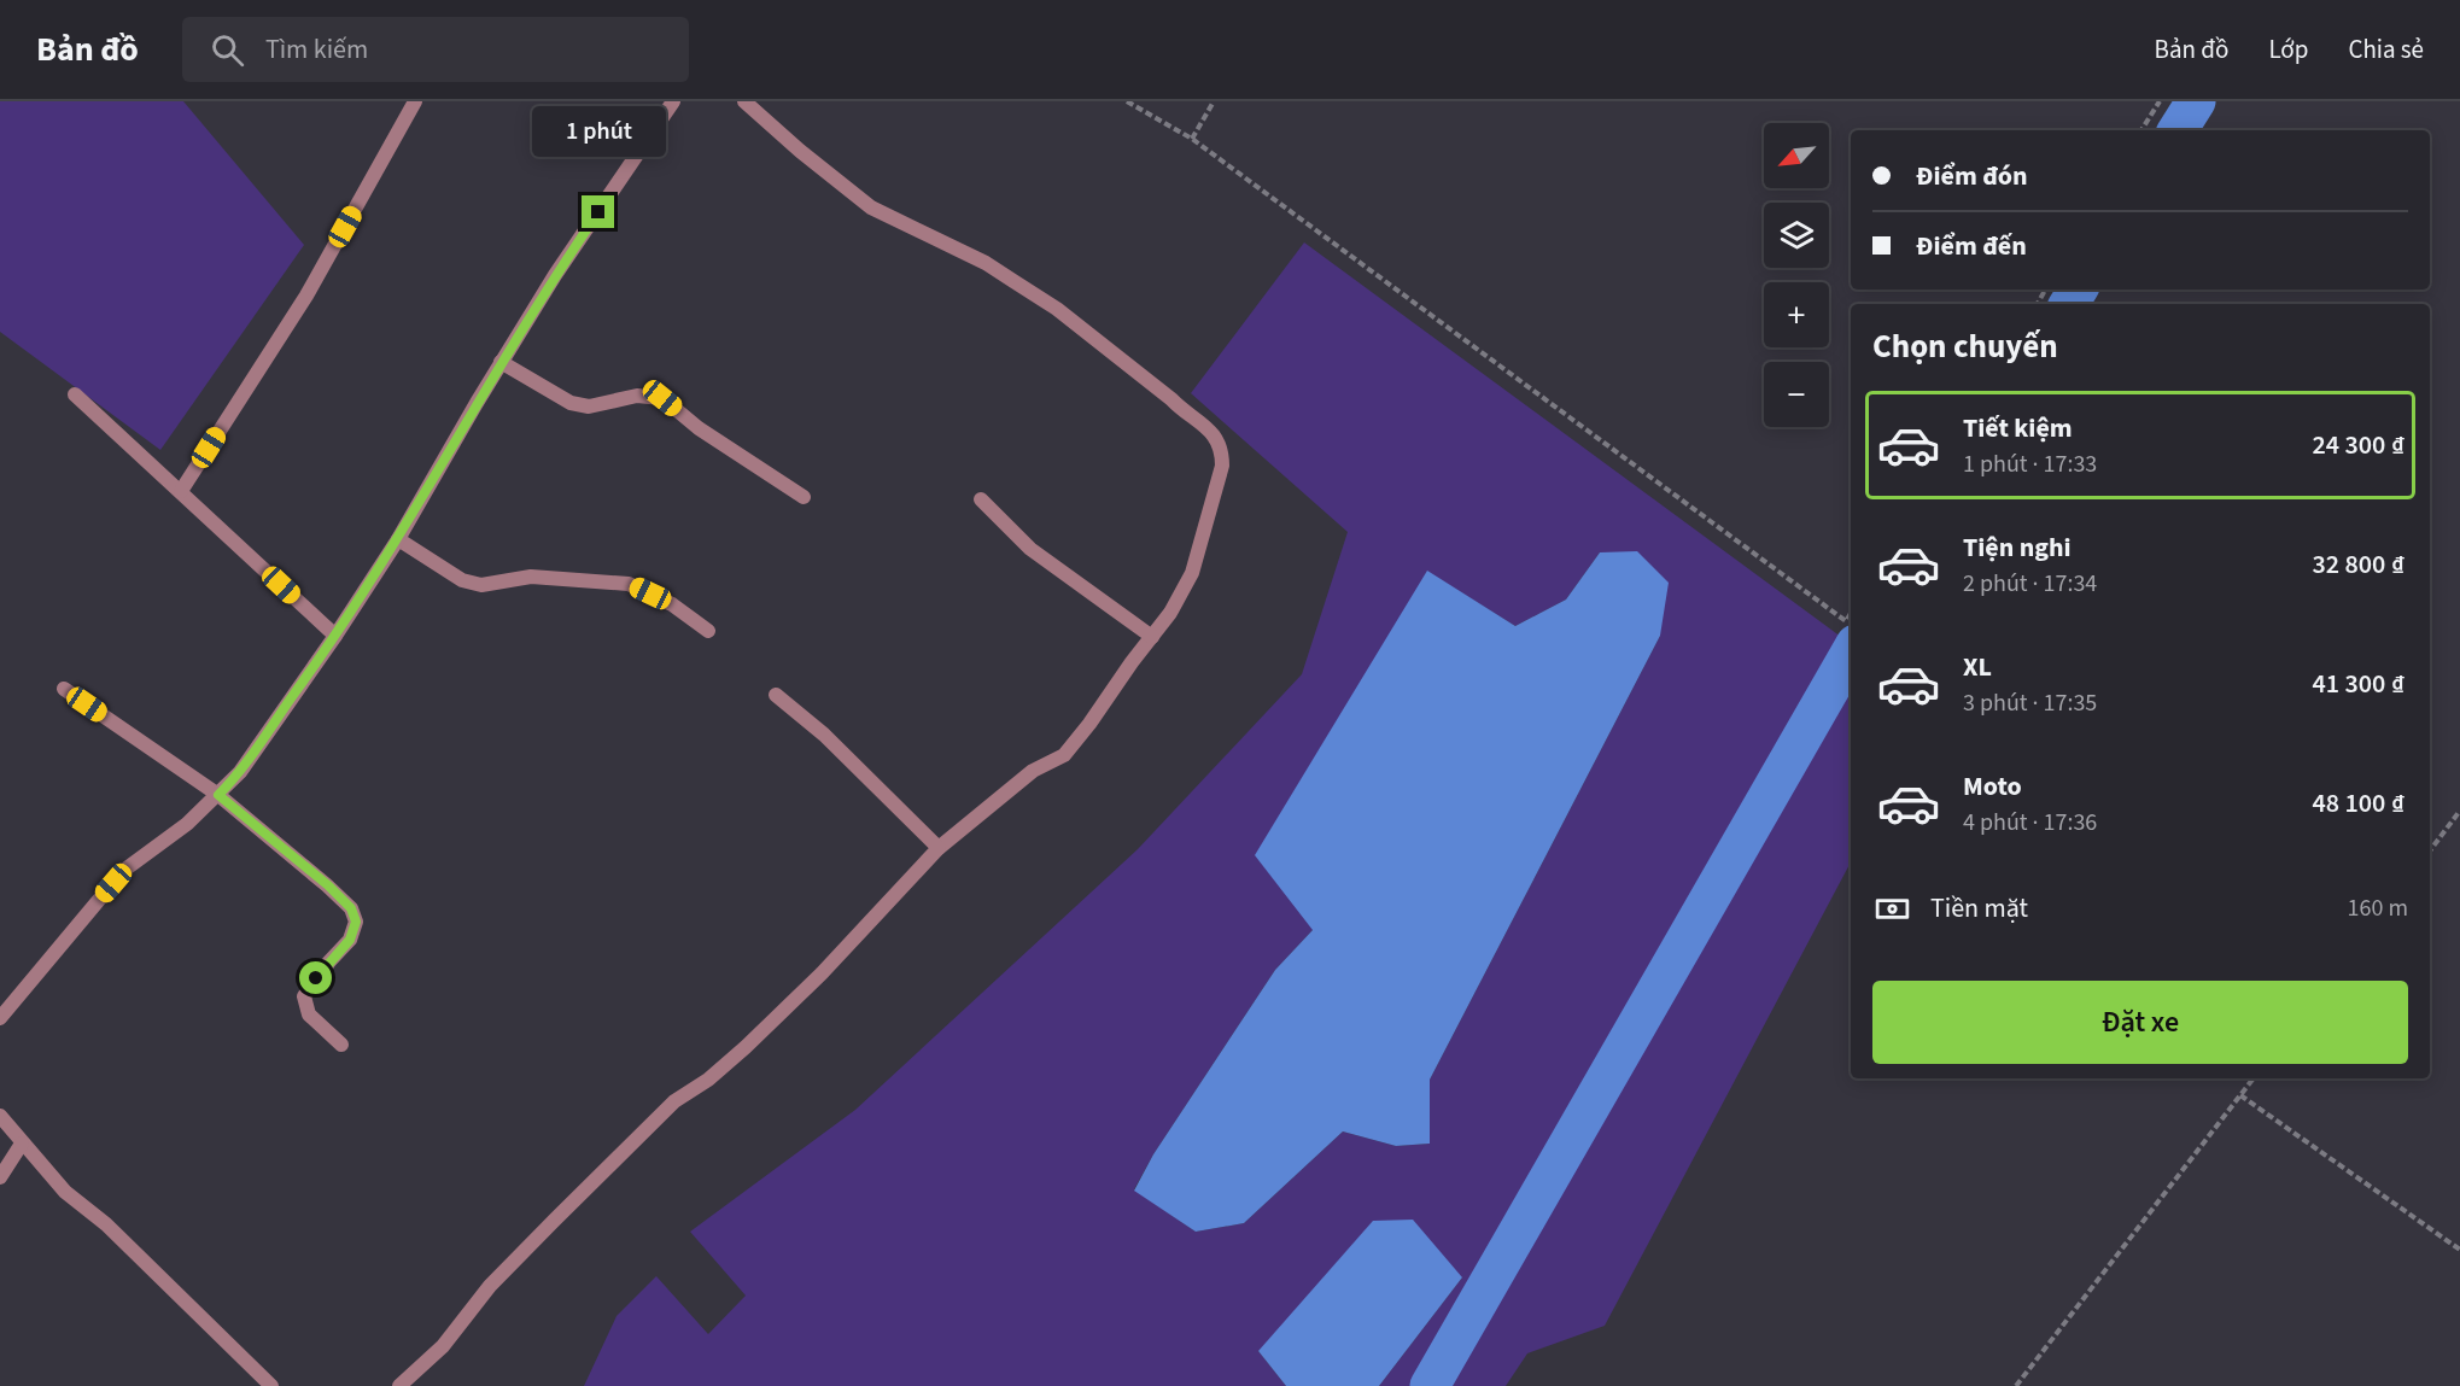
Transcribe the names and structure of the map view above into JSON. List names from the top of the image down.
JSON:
{
  "north": "bottom left",
  "page": {
    "header": "Bản đồ",
    "search": "Tìm kiếm",
    "nav": ["Bản đồ", "Lớp", "Chia sẻ"],
    "bubble": "1 phút",
    "map_buttons": ["+", "−"],
    "banner": ["Điểm đón", "Điểm đến"],
    "heading": "Chọn chuyến",
    "list": [
      {
        "name": "Tiết kiệm",
        "note": "1 phút · 17:33",
        "value": "24 300 ₫"
      },
      {
        "name": "Tiện nghi",
        "note": "2 phút · 17:34",
        "value": "32 800 ₫"
      },
      {
        "name": "XL",
        "note": "3 phút · 17:35",
        "value": "41 300 ₫"
      },
      {
        "name": "Moto",
        "note": "4 phút · 17:36",
        "value": "48 100 ₫"
      }
    ],
    "pay": ["Tiền mặt", "160 m"],
    "buttons": "Đặt xe"
  }
}
